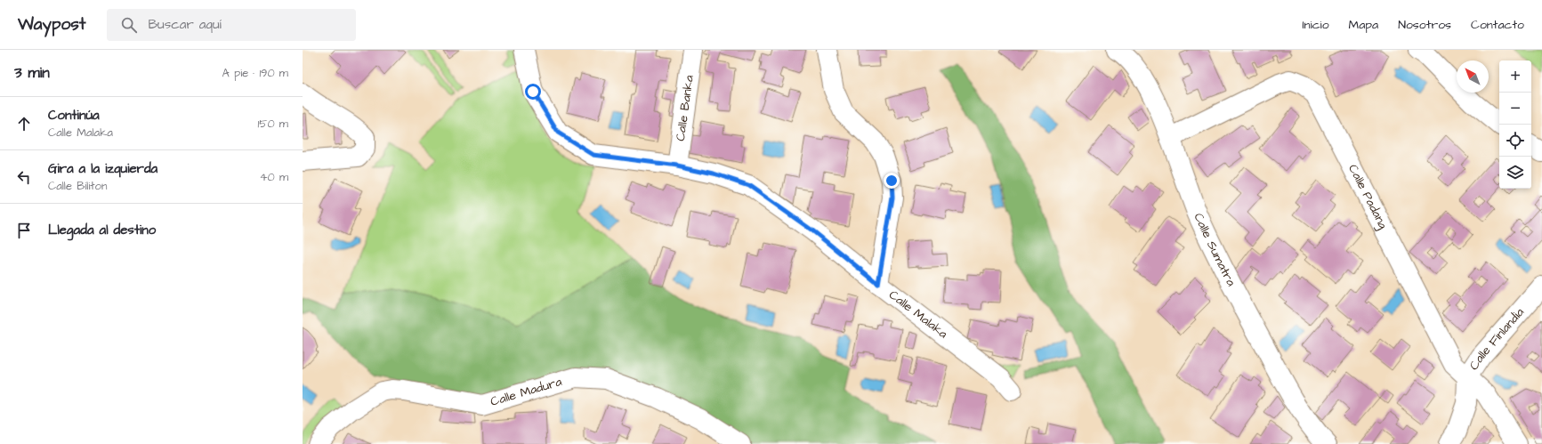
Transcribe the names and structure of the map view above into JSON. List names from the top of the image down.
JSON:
{
  "streets": {
    "street": [
      "Calle Banka",
      "Calle Padang",
      "Calle Sumatra",
      "Calle Malaka",
      "Calle Finlandia",
      "Calle Madura"
    ]
  },
  "crossings": [
    ["Calle Banka", "Calle Malaka"],
    ["Calle Padang", "Calle Sumatra"],
    ["Calle Padang", "Calle Finlandia"]
  ],
  "north": "top left",
  "page": {
    "header": "Waypost",
    "search": "Buscar aquí",
    "nav": [
      "Inicio",
      "Mapa",
      "Nosotros",
      "Contacto"
    ],
    "heading": ["3 min", "A pie · 190 m"],
    "map_buttons": ["+", "−"],
    "list": [
      ["Continúa", "Calle Malaka", "150 m"],
      ["Gira a la izquierda", "Calle Biliton", "40 m"],
      "Llegada al destino"
    ]
  }
}
